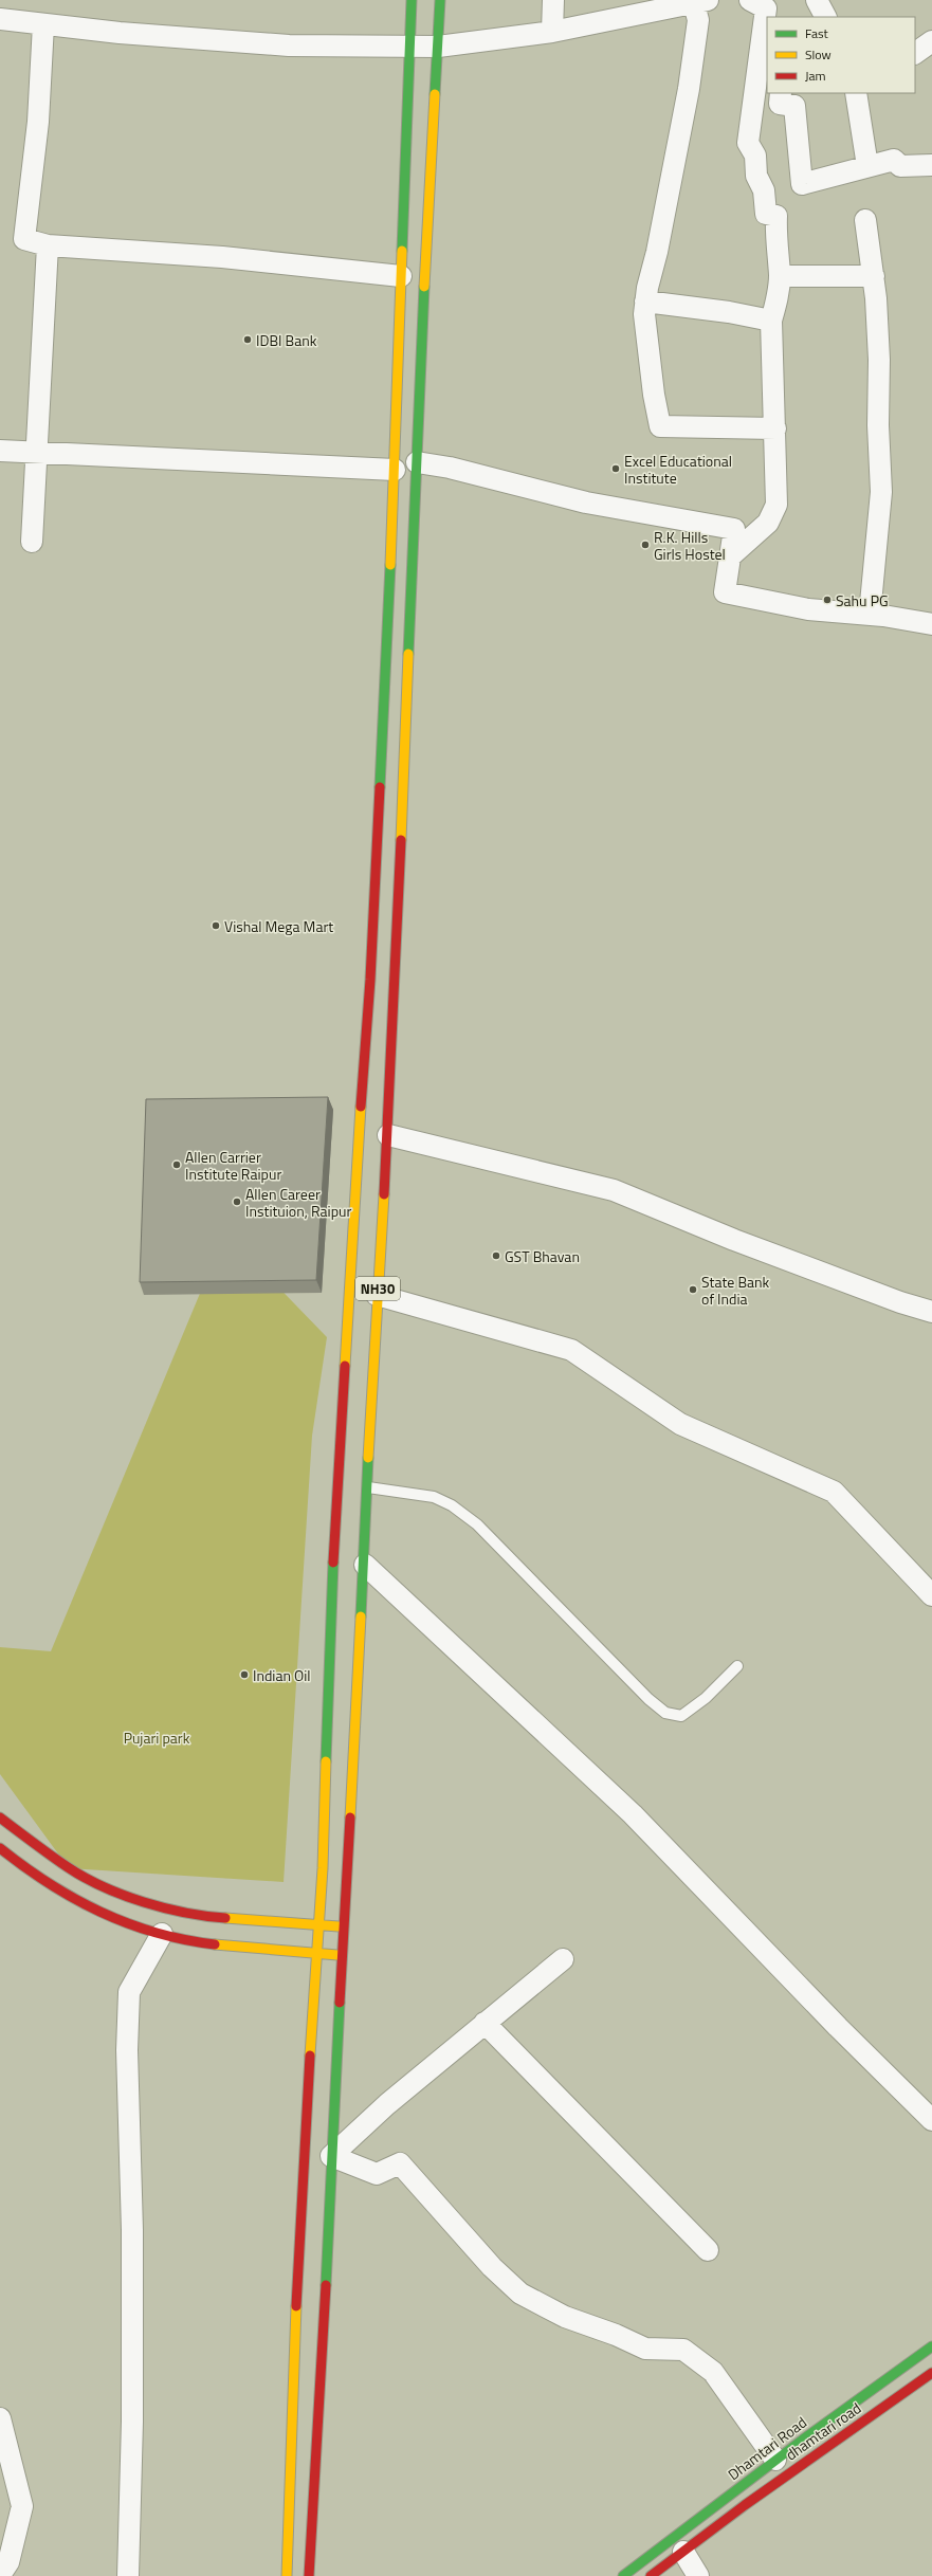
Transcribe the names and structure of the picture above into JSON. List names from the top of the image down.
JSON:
{
  "streets": {
    "main road": ["NH30", "dhamtari road", "Dhamtari Road"]
  },
  "parks": ["Pujari park"],
  "places": [
    "IDBI Bank",
    "Excel Educational Institute",
    "R.K. Hills Girls Hostel",
    "Sahu PG",
    "Vishal Mega Mart",
    "Allen Carrier Institute Raipur",
    "Allen Career Instituion, Raipur",
    "GST Bhavan",
    "State Bank of India",
    "Indian Oil"
  ],
  "legend": ["Fast", "Slow", "Jam"]
}
